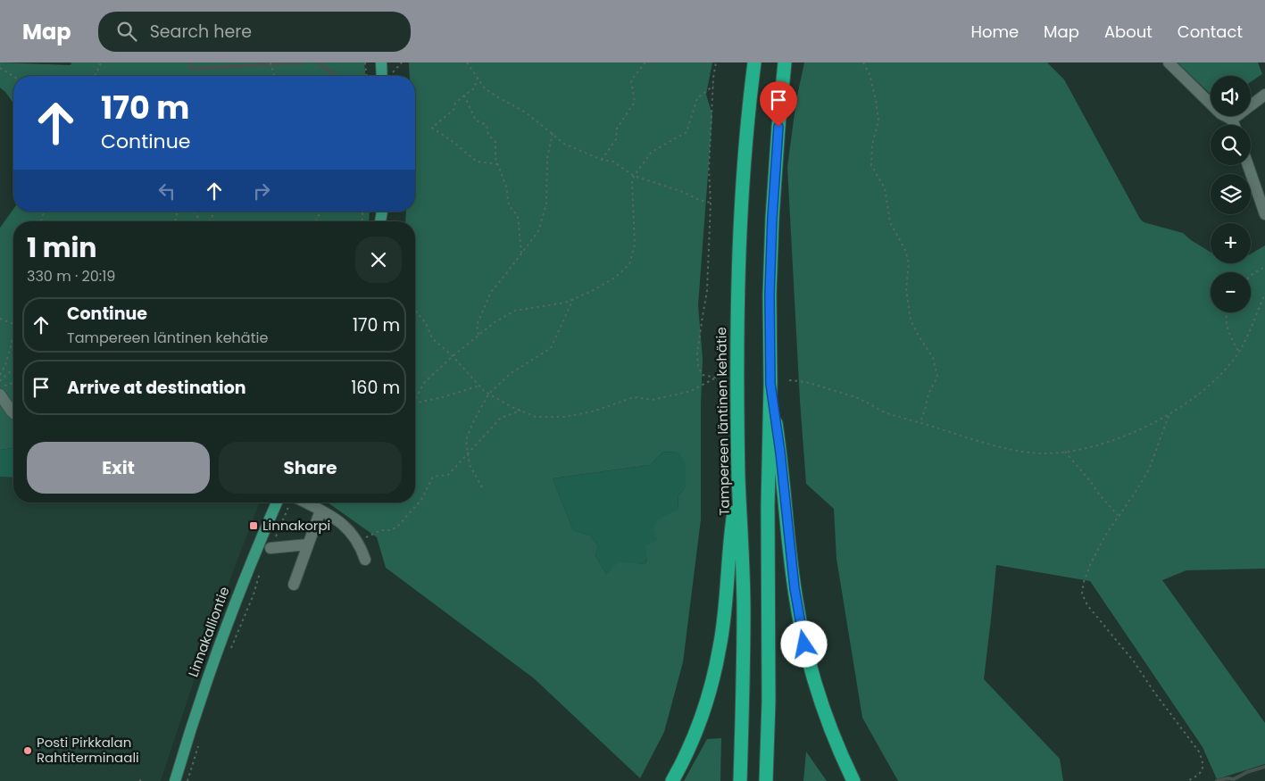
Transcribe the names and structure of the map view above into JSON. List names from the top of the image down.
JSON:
{
  "streets": {
    "highway": ["Tampereen läntinen kehätie"],
    "main road": ["Linnakalliontie"]
  },
  "places": {
    "transit": ["Linnakorpi"],
    "other": ["Posti Pirkkalan Rahtiterminaali"]
  },
  "page": {
    "header": "Map",
    "search": "Search here",
    "nav": [
      "Home",
      "Map",
      "About",
      "Contact"
    ],
    "map_buttons": ["+", "−"],
    "turn": ["170 m", "Continue"],
    "heading": ["1 min", "330 m · 20:19"],
    "list": [
      {
        "name": "Continue",
        "note": "Tampereen läntinen kehätie",
        "value": "170 m"
      },
      {
        "name": "Arrive at destination",
        "value": "160 m"
      }
    ],
    "buttons": ["Exit", "Share"]
  }
}
